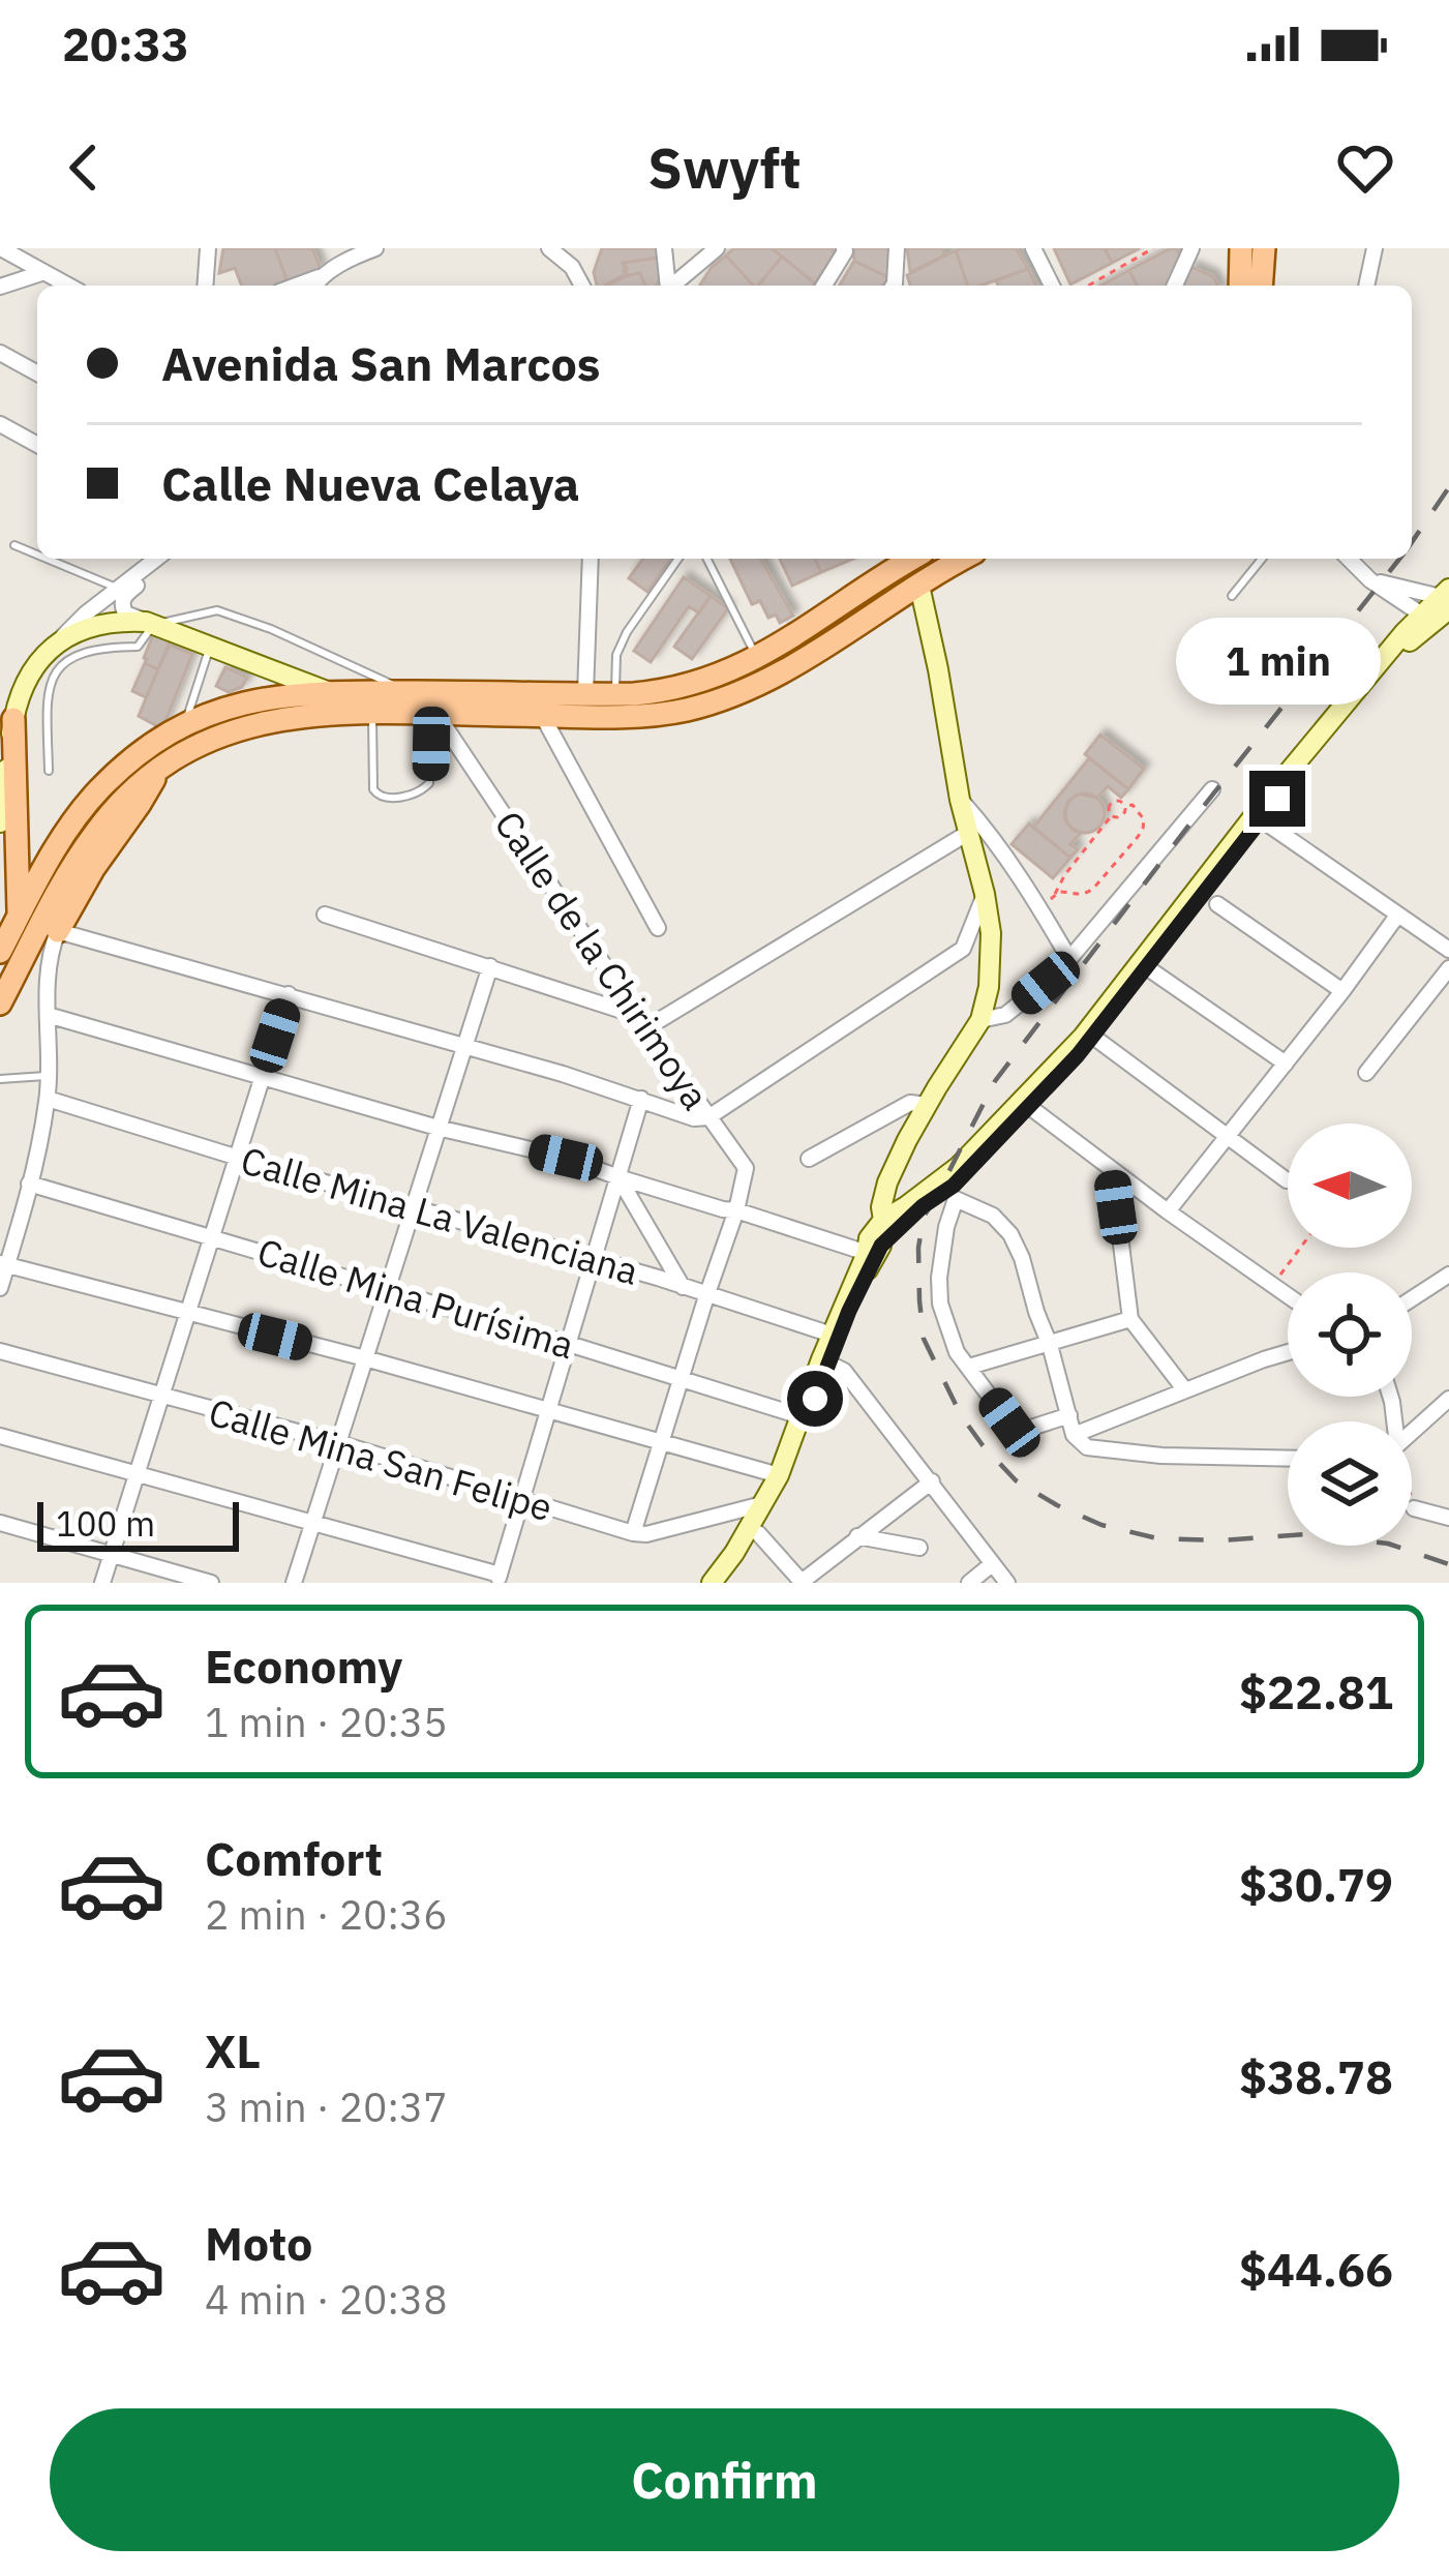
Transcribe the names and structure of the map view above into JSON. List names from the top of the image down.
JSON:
{
  "streets": {
    "street": [
      "Calle de la Chirimoya",
      "Calle Mina La Valenciana",
      "Calle Mina Purísima",
      "Calle Mina San Felipe"
    ]
  },
  "scale_bar": "100 m",
  "north": "left",
  "page": {
    "status": "20:33",
    "header": "Swyft",
    "banner": ["Avenida San Marcos", "Calle Nueva Celaya"],
    "bubble": "1 min",
    "scale": "100 m",
    "list": [
      {
        "name": "Economy",
        "note": "1 min · 20:35",
        "value": "$22.81"
      },
      {
        "name": "Comfort",
        "note": "2 min · 20:36",
        "value": "$30.79"
      },
      {
        "name": "XL",
        "note": "3 min · 20:37",
        "value": "$38.78"
      },
      {
        "name": "Moto",
        "note": "4 min · 20:38",
        "value": "$44.66"
      }
    ],
    "buttons": "Confirm"
  }
}
